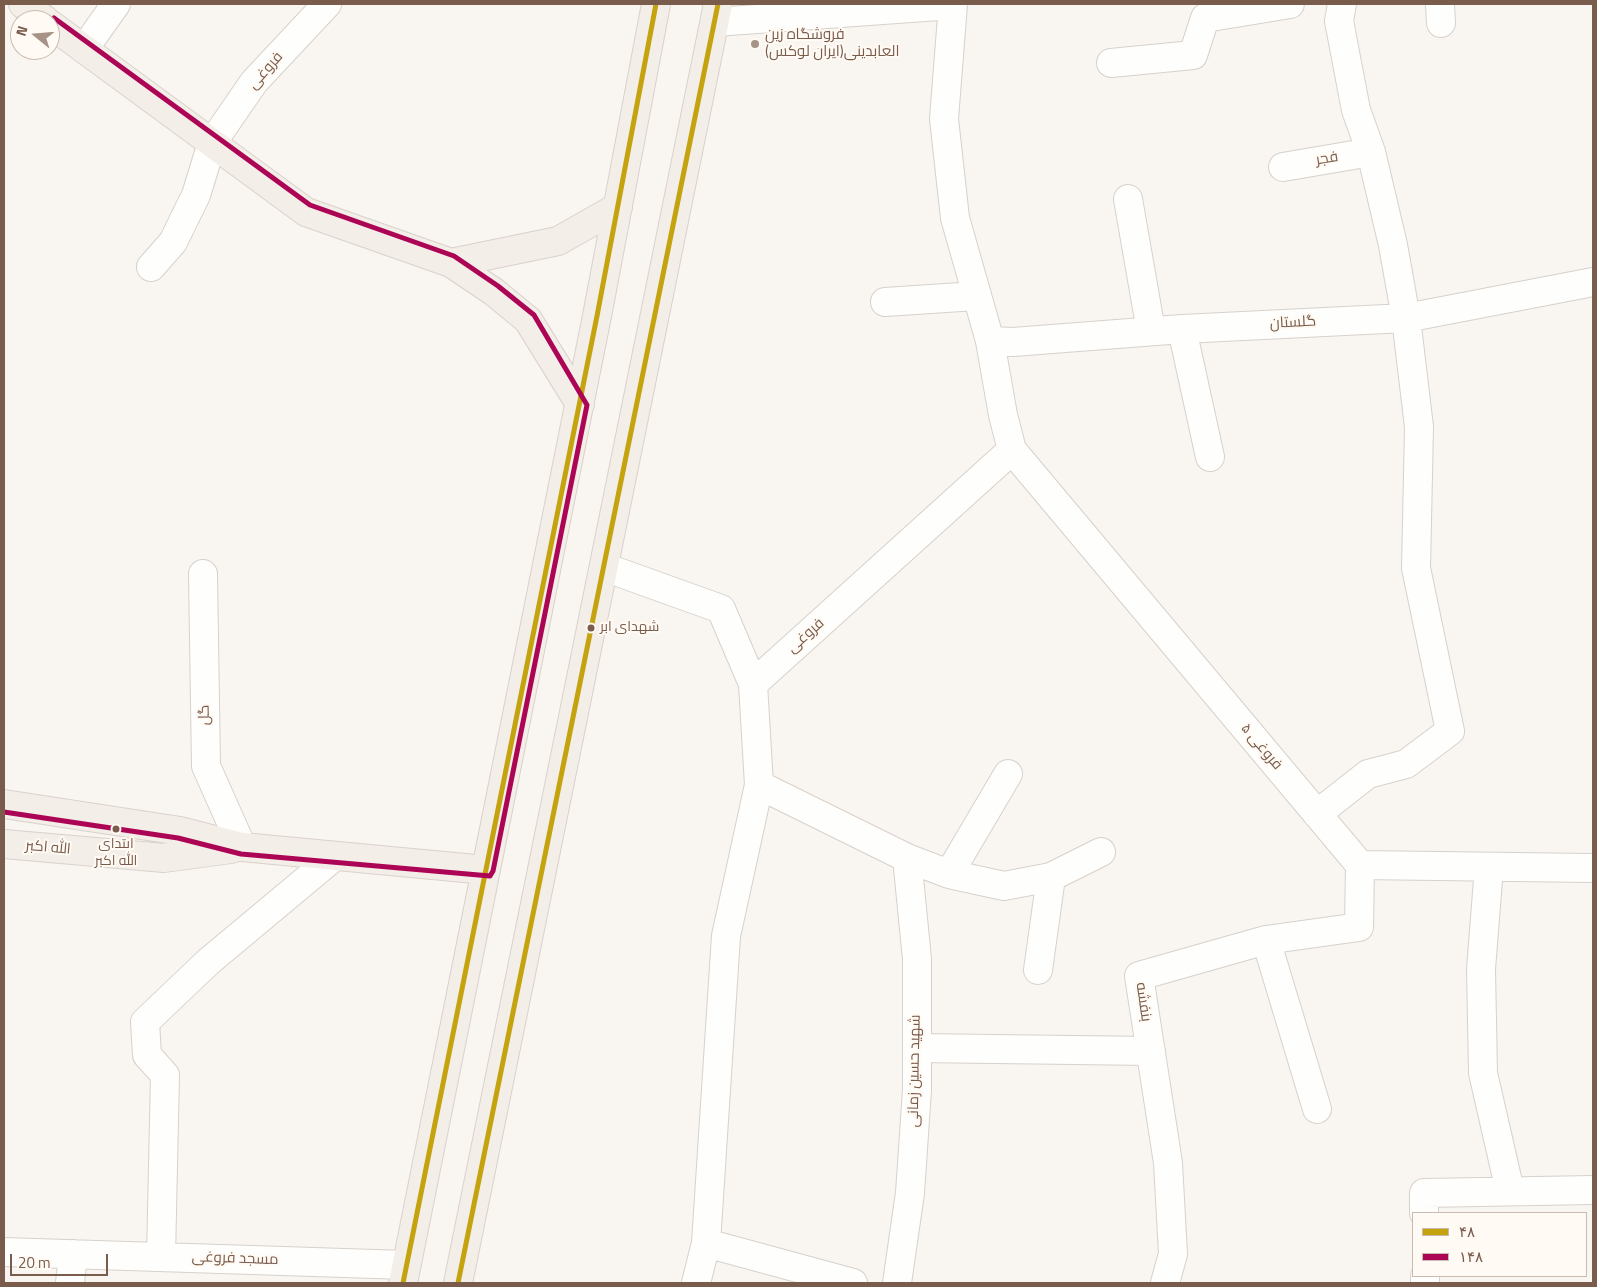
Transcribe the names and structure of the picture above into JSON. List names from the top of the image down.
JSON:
{
  "streets": {
    "main road": ["الله اکبر"],
    "street": [
      "فروغی",
      "فجر",
      "گلستان",
      "گل",
      "فروغی ۵",
      "بنفشه",
      "شهید حسین زمانی",
      "مسجد فروغی"
    ]
  },
  "crossings": [
    ["فروغی", "فروغی ۵"],
    ["گل", "الله اکبر"],
    ["فروغی ۵", "بنفشه"]
  ],
  "places": ["فروشگاه زین العابدینی(ایران لوکس)", "شهدای ابر", "ابتدای الله اکبر"],
  "lines": ["transit line ۴۸", "transit line ۱۴۸"],
  "legend": ["۴۸", "۱۴۸"],
  "scale_bar": "20 m",
  "north": "left"
}
